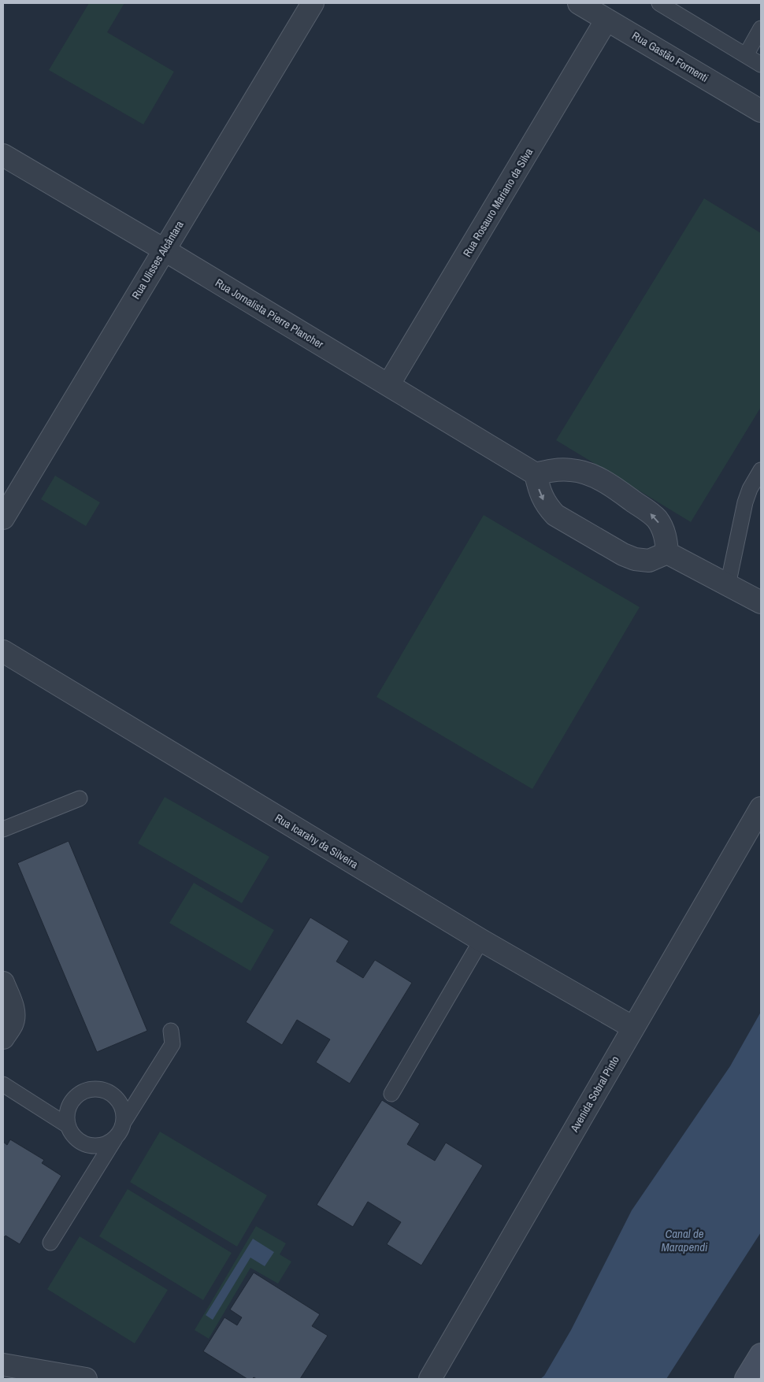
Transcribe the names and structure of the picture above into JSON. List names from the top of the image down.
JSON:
{
  "streets": {
    "street": [
      "Rua Gastão Formenti",
      "Rua Rosauro Mariano da Silva",
      "Rua Ulisses Alcântara",
      "Rua Jornalista Pierre Plancher",
      "Rua Icarahy da Silveira",
      "Avenida Sobral Pinto"
    ]
  },
  "crossings": [
    ["Rua Gastão Formenti", "Rua Rosauro Mariano da Silva"],
    ["Rua Rosauro Mariano da Silva", "Rua Jornalista Pierre Plancher"],
    ["Rua Ulisses Alcântara", "Rua Jornalista Pierre Plancher"],
    ["Rua Icarahy da Silveira", "Avenida Sobral Pinto"]
  ],
  "water": ["Canal de Marapendi"]
}
